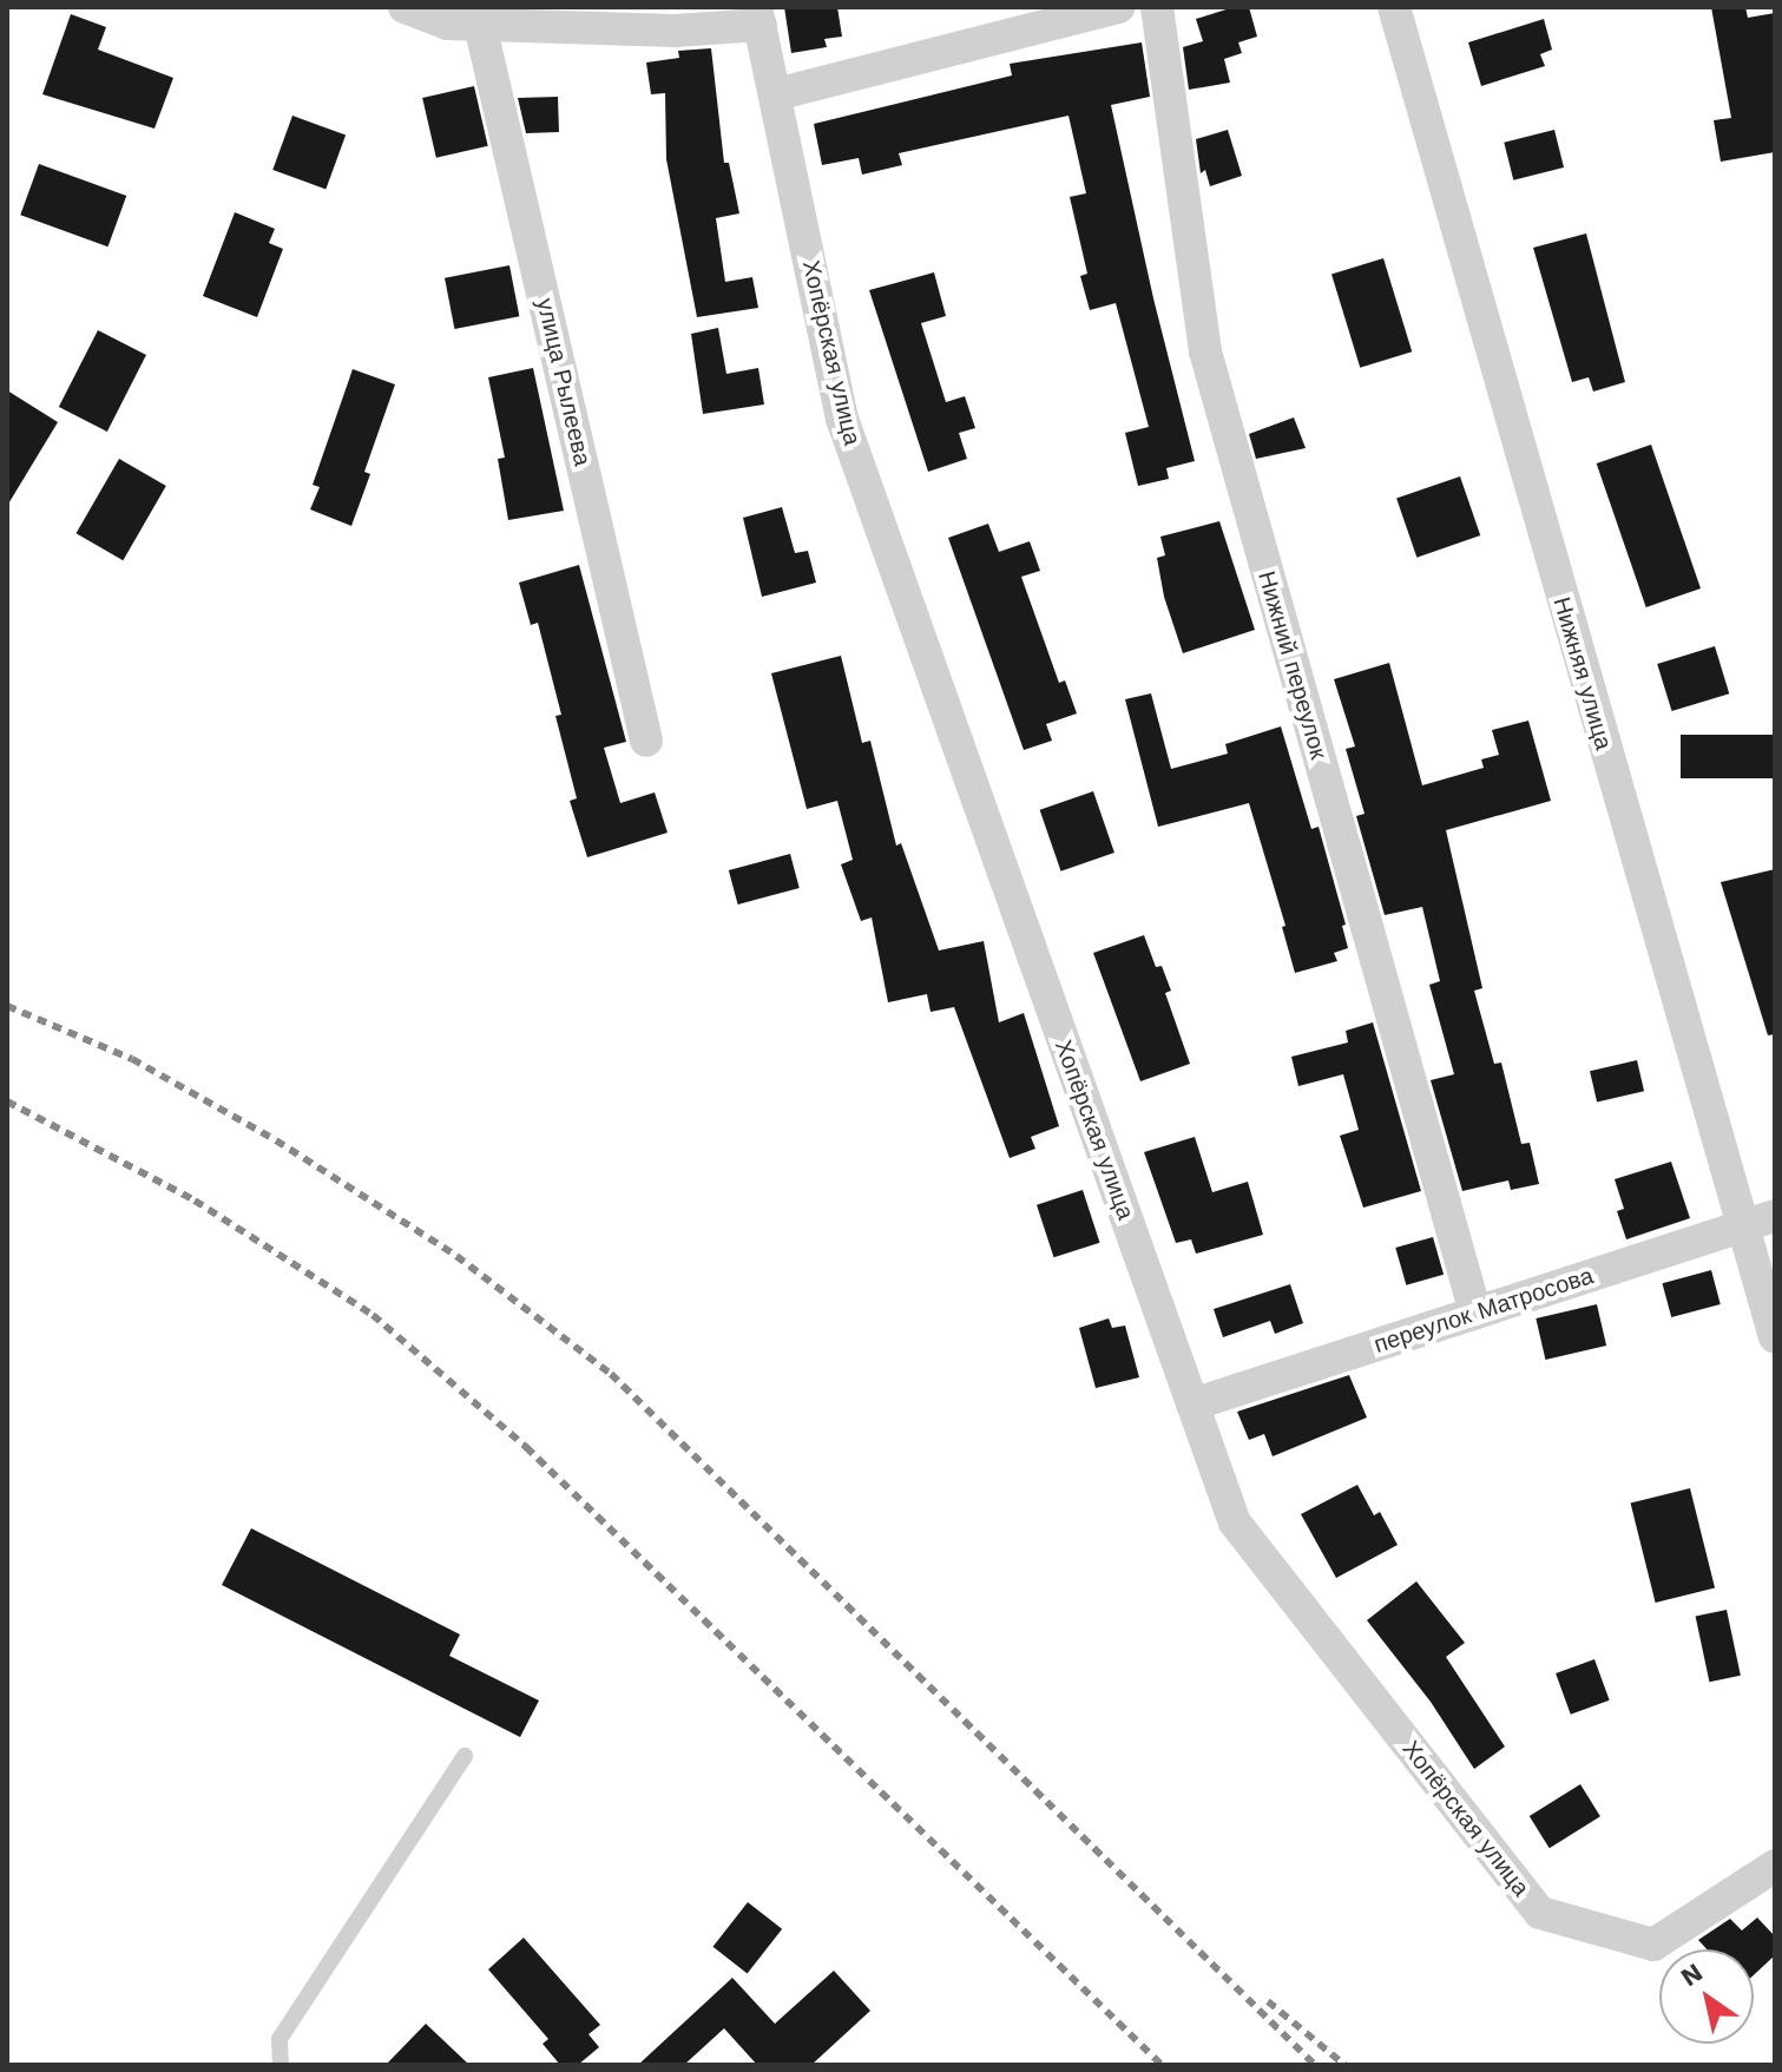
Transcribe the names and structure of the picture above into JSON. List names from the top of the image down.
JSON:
{
  "streets": {
    "street": [
      "Хопёрская улица",
      "улица Рылеева",
      "Нижний переулок",
      "Нижняя улица",
      "переулок Матросова"
    ]
  },
  "crossings": [
    ["Хопёрская улица", "переулок Матросова"],
    ["Нижний переулок", "переулок Матросова"],
    ["Нижняя улица", "переулок Матросова"]
  ],
  "north": "top left"
}
